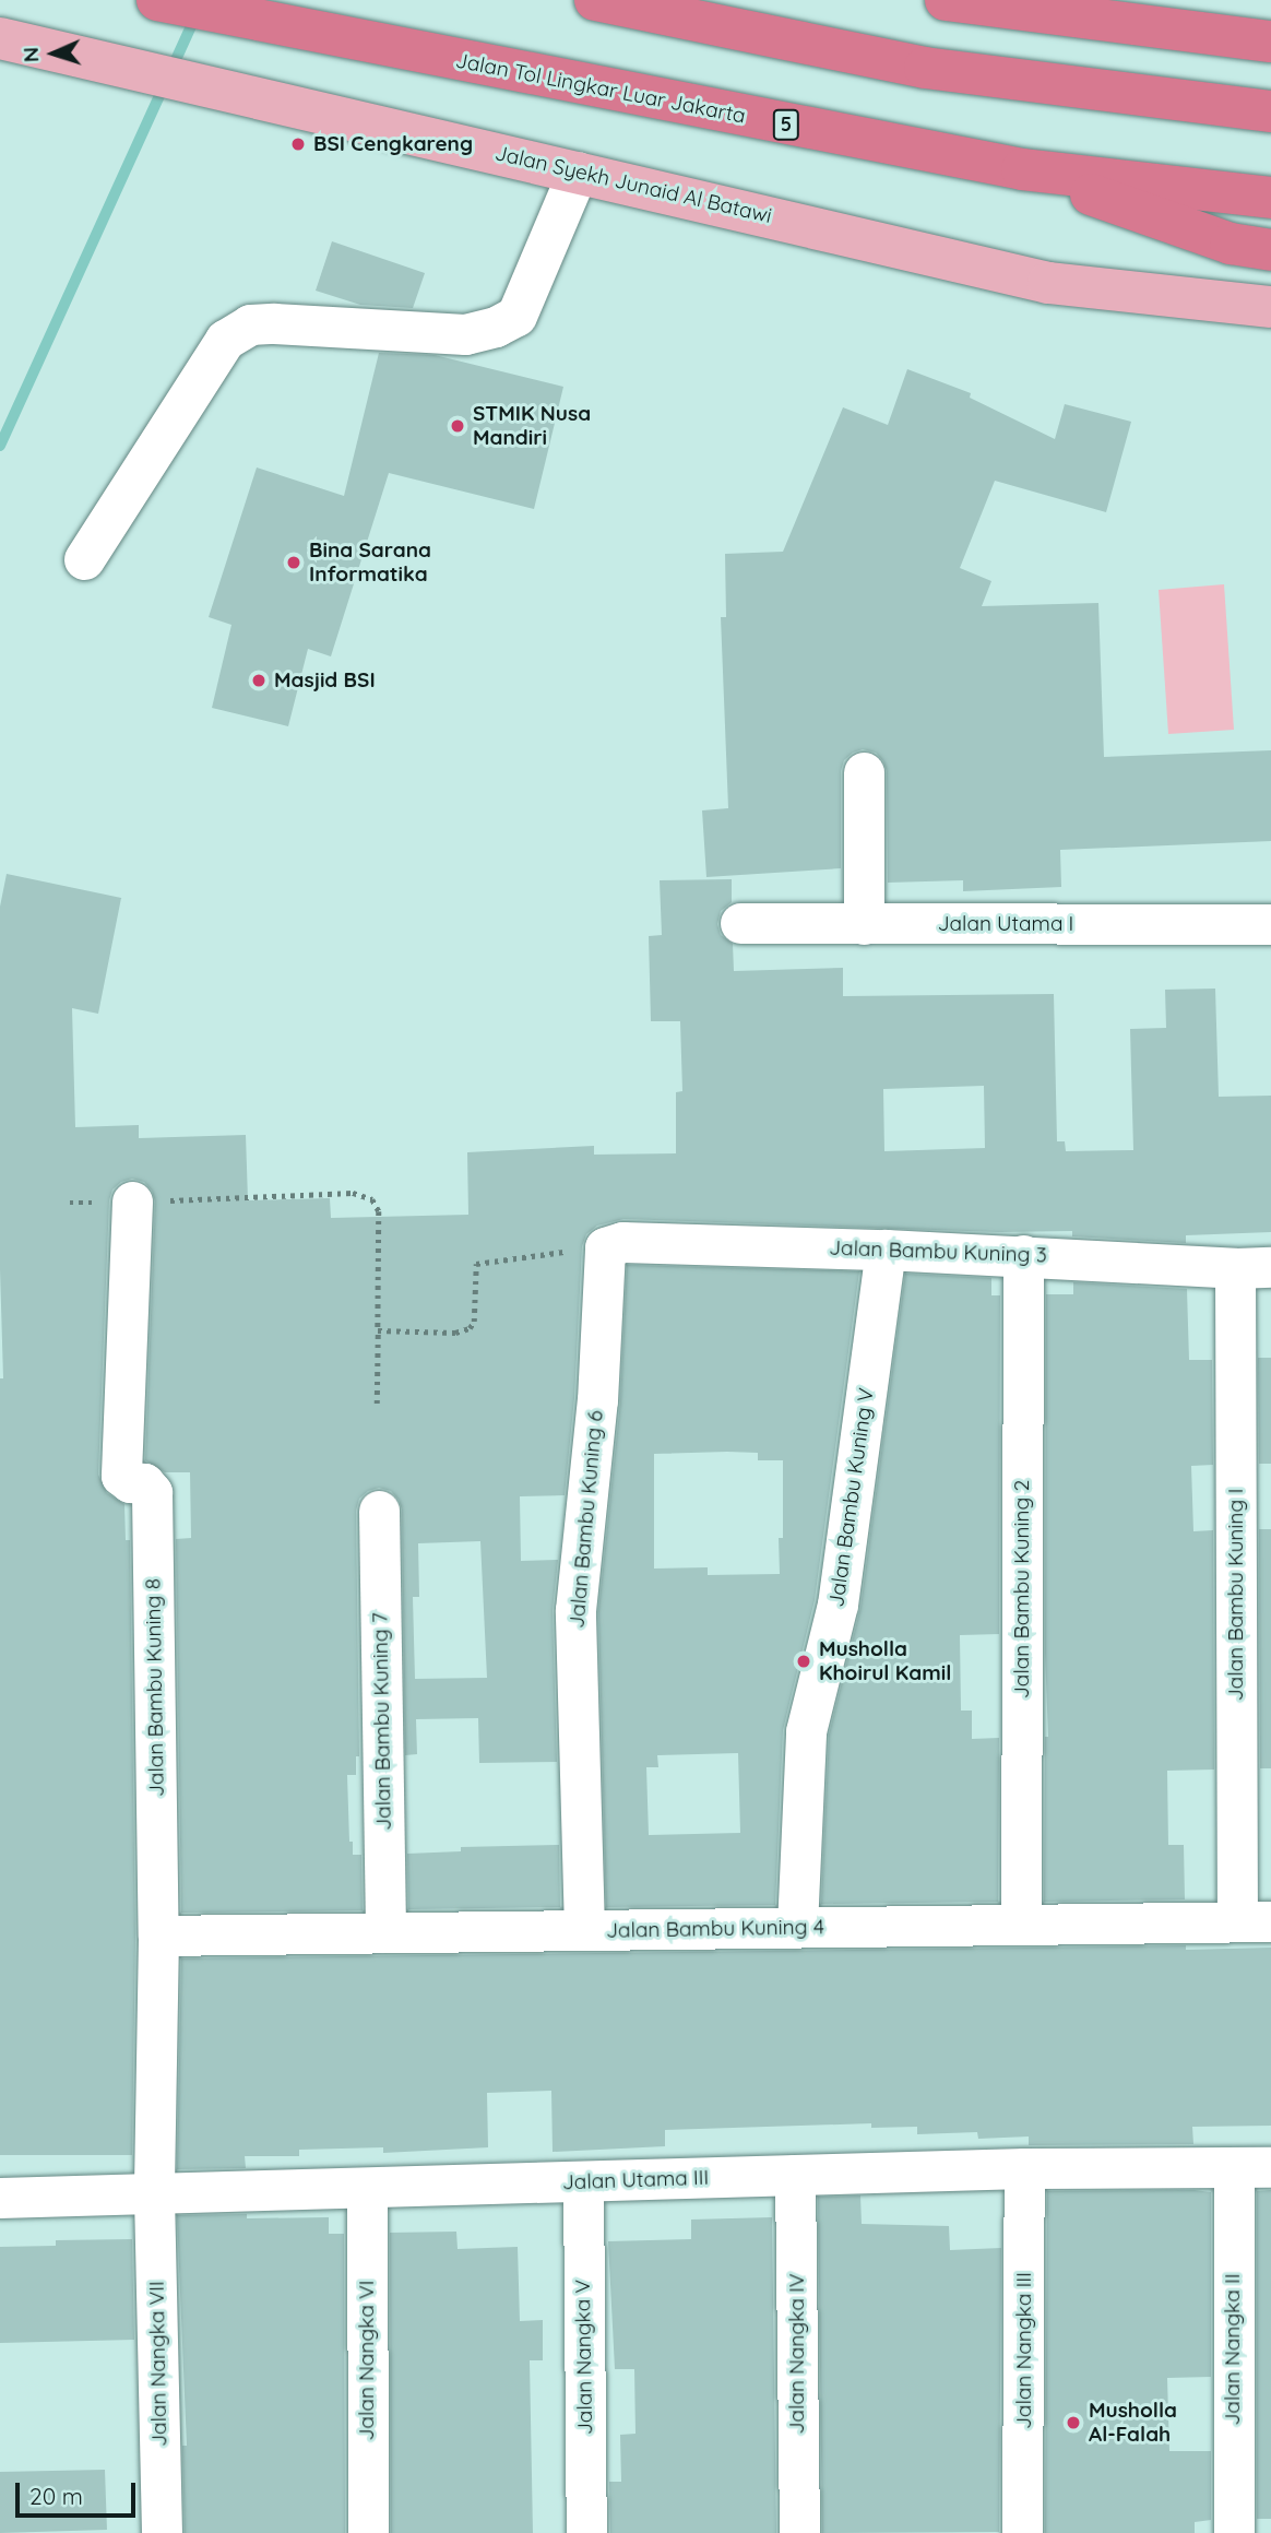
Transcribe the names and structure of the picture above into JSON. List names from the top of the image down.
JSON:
{
  "streets": {
    "highway": ["Jalan Tol Lingkar Luar Jakarta", "5"],
    "main road": ["Jalan Syekh Junaid Al Batawi"],
    "street": [
      "Jalan Utama I",
      "Jalan Bambu Kuning 3",
      "Jalan Bambu Kuning V",
      "Jalan Bambu Kuning 6",
      "Jalan Bambu Kuning 2",
      "Jalan Bambu Kuning I",
      "Jalan Bambu Kuning 8",
      "Jalan Bambu Kuning 7",
      "Jalan Bambu Kuning 4",
      "Jalan Utama III",
      "Jalan Nangka II",
      "Jalan Nangka III",
      "Jalan Nangka IV",
      "Jalan Nangka V",
      "Jalan Nangka VI",
      "Jalan Nangka VII"
    ]
  },
  "crossings": [
    ["Jalan Bambu Kuning 3", "Jalan Bambu Kuning V"],
    ["Jalan Bambu Kuning 3", "Jalan Bambu Kuning 6"],
    ["Jalan Bambu Kuning 3", "Jalan Bambu Kuning 2"],
    ["Jalan Bambu Kuning 3", "Jalan Bambu Kuning I"],
    ["Jalan Bambu Kuning V", "Jalan Bambu Kuning 4"],
    ["Jalan Bambu Kuning 6", "Jalan Bambu Kuning 4"],
    ["Jalan Bambu Kuning 2", "Jalan Bambu Kuning 4"],
    ["Jalan Bambu Kuning I", "Jalan Bambu Kuning 4"],
    ["Jalan Bambu Kuning 8", "Jalan Bambu Kuning 4"],
    ["Jalan Bambu Kuning 8", "Jalan Utama III"],
    ["Jalan Bambu Kuning 8", "Jalan Nangka VII"],
    ["Jalan Bambu Kuning 7", "Jalan Bambu Kuning 4"],
    ["Jalan Utama III", "Jalan Nangka II"],
    ["Jalan Utama III", "Jalan Nangka III"],
    ["Jalan Utama III", "Jalan Nangka IV"],
    ["Jalan Utama III", "Jalan Nangka V"],
    ["Jalan Utama III", "Jalan Nangka VI"],
    ["Jalan Utama III", "Jalan Nangka VII"]
  ],
  "places": [
    "BSI Cengkareng",
    "STMIK Nusa Mandiri",
    "Bina Sarana Informatika",
    "Masjid BSI",
    "Musholla Khoirul Kamil",
    "Musholla Al-Falah"
  ],
  "scale_bar": "20 m",
  "north": "left"
}
